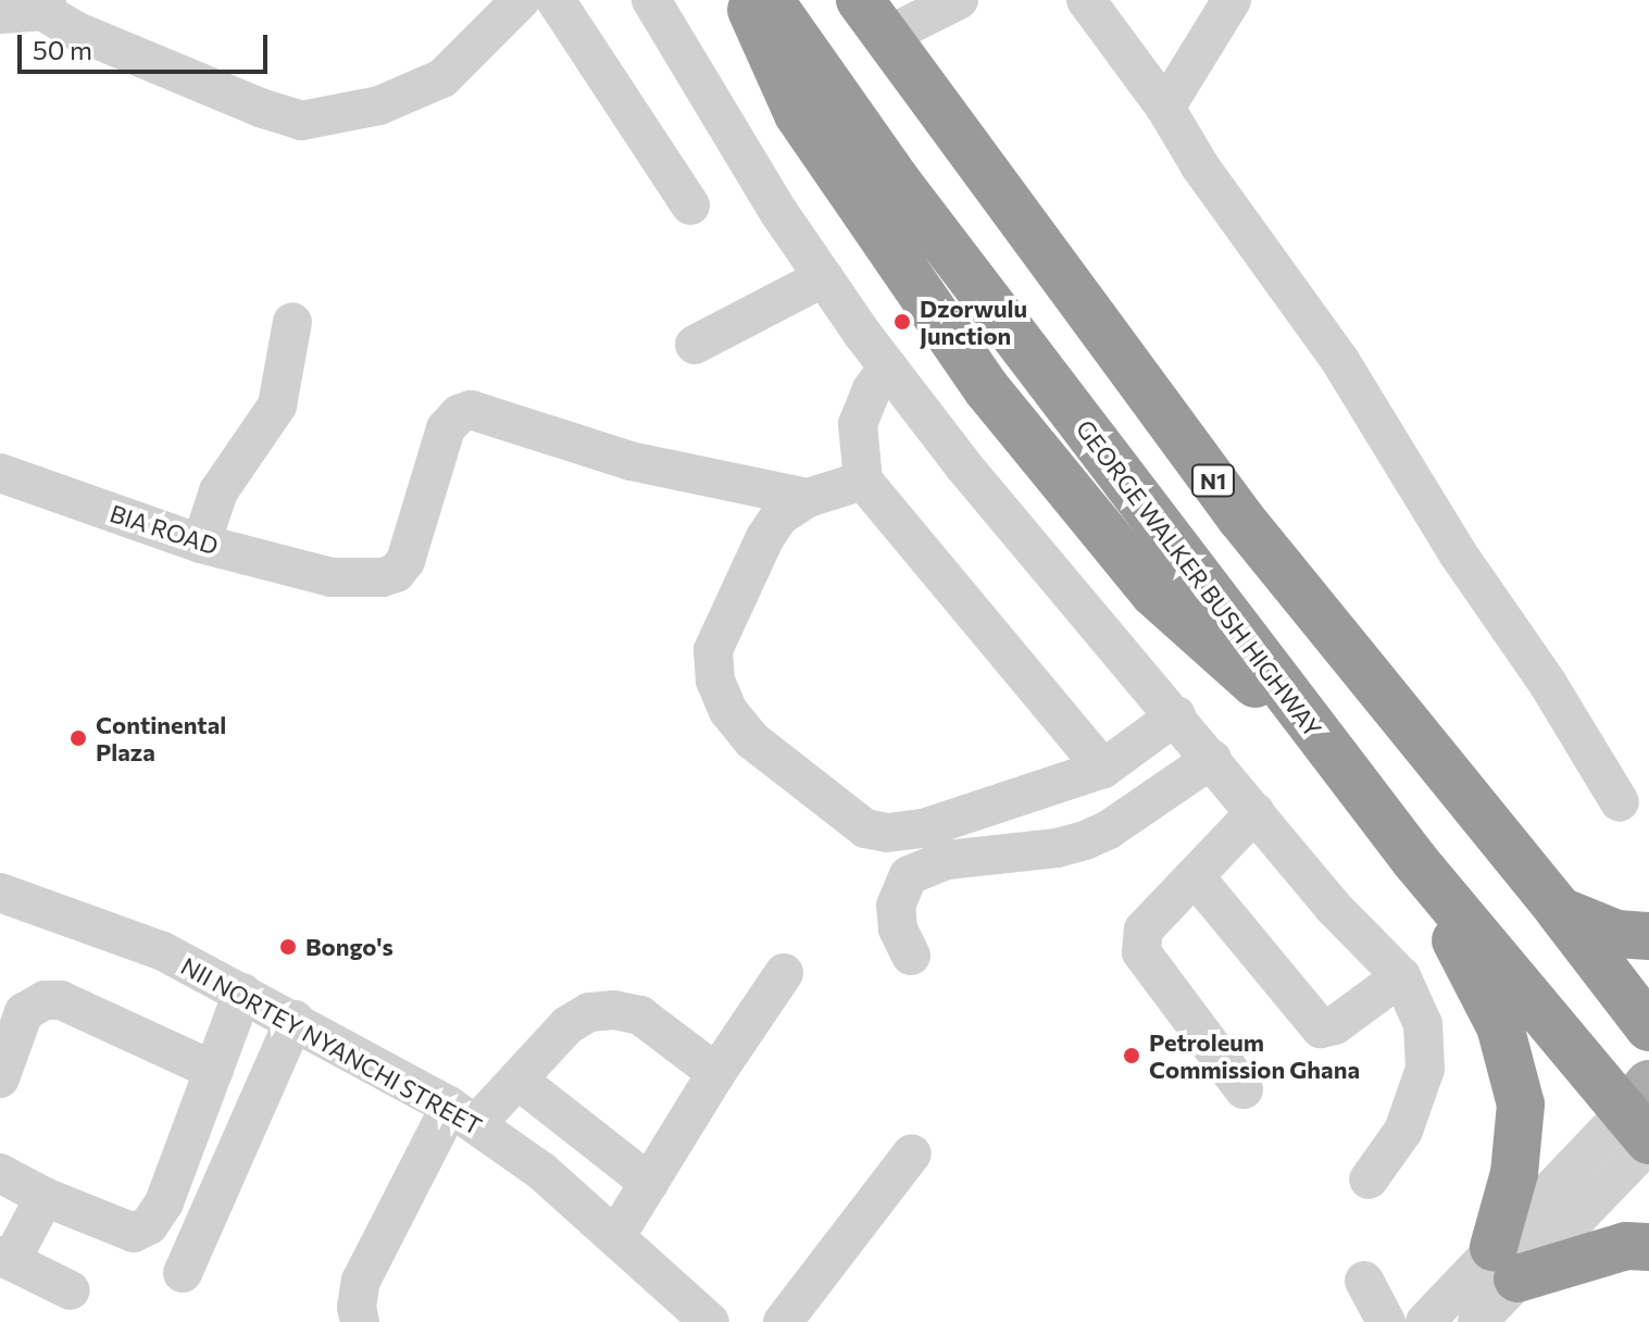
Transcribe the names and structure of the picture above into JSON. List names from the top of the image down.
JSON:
{
  "streets": {
    "highway": ["N1", "GEORGE WALKER BUSH HIGHWAY"],
    "street": ["BIA ROAD", "NII NORTEY NYANCHI STREET"]
  },
  "places": [
    "Dzorwulu Junction",
    "Continental Plaza",
    "Bongo's",
    "Petroleum Commission Ghana"
  ],
  "scale_bar": "50 m"
}
